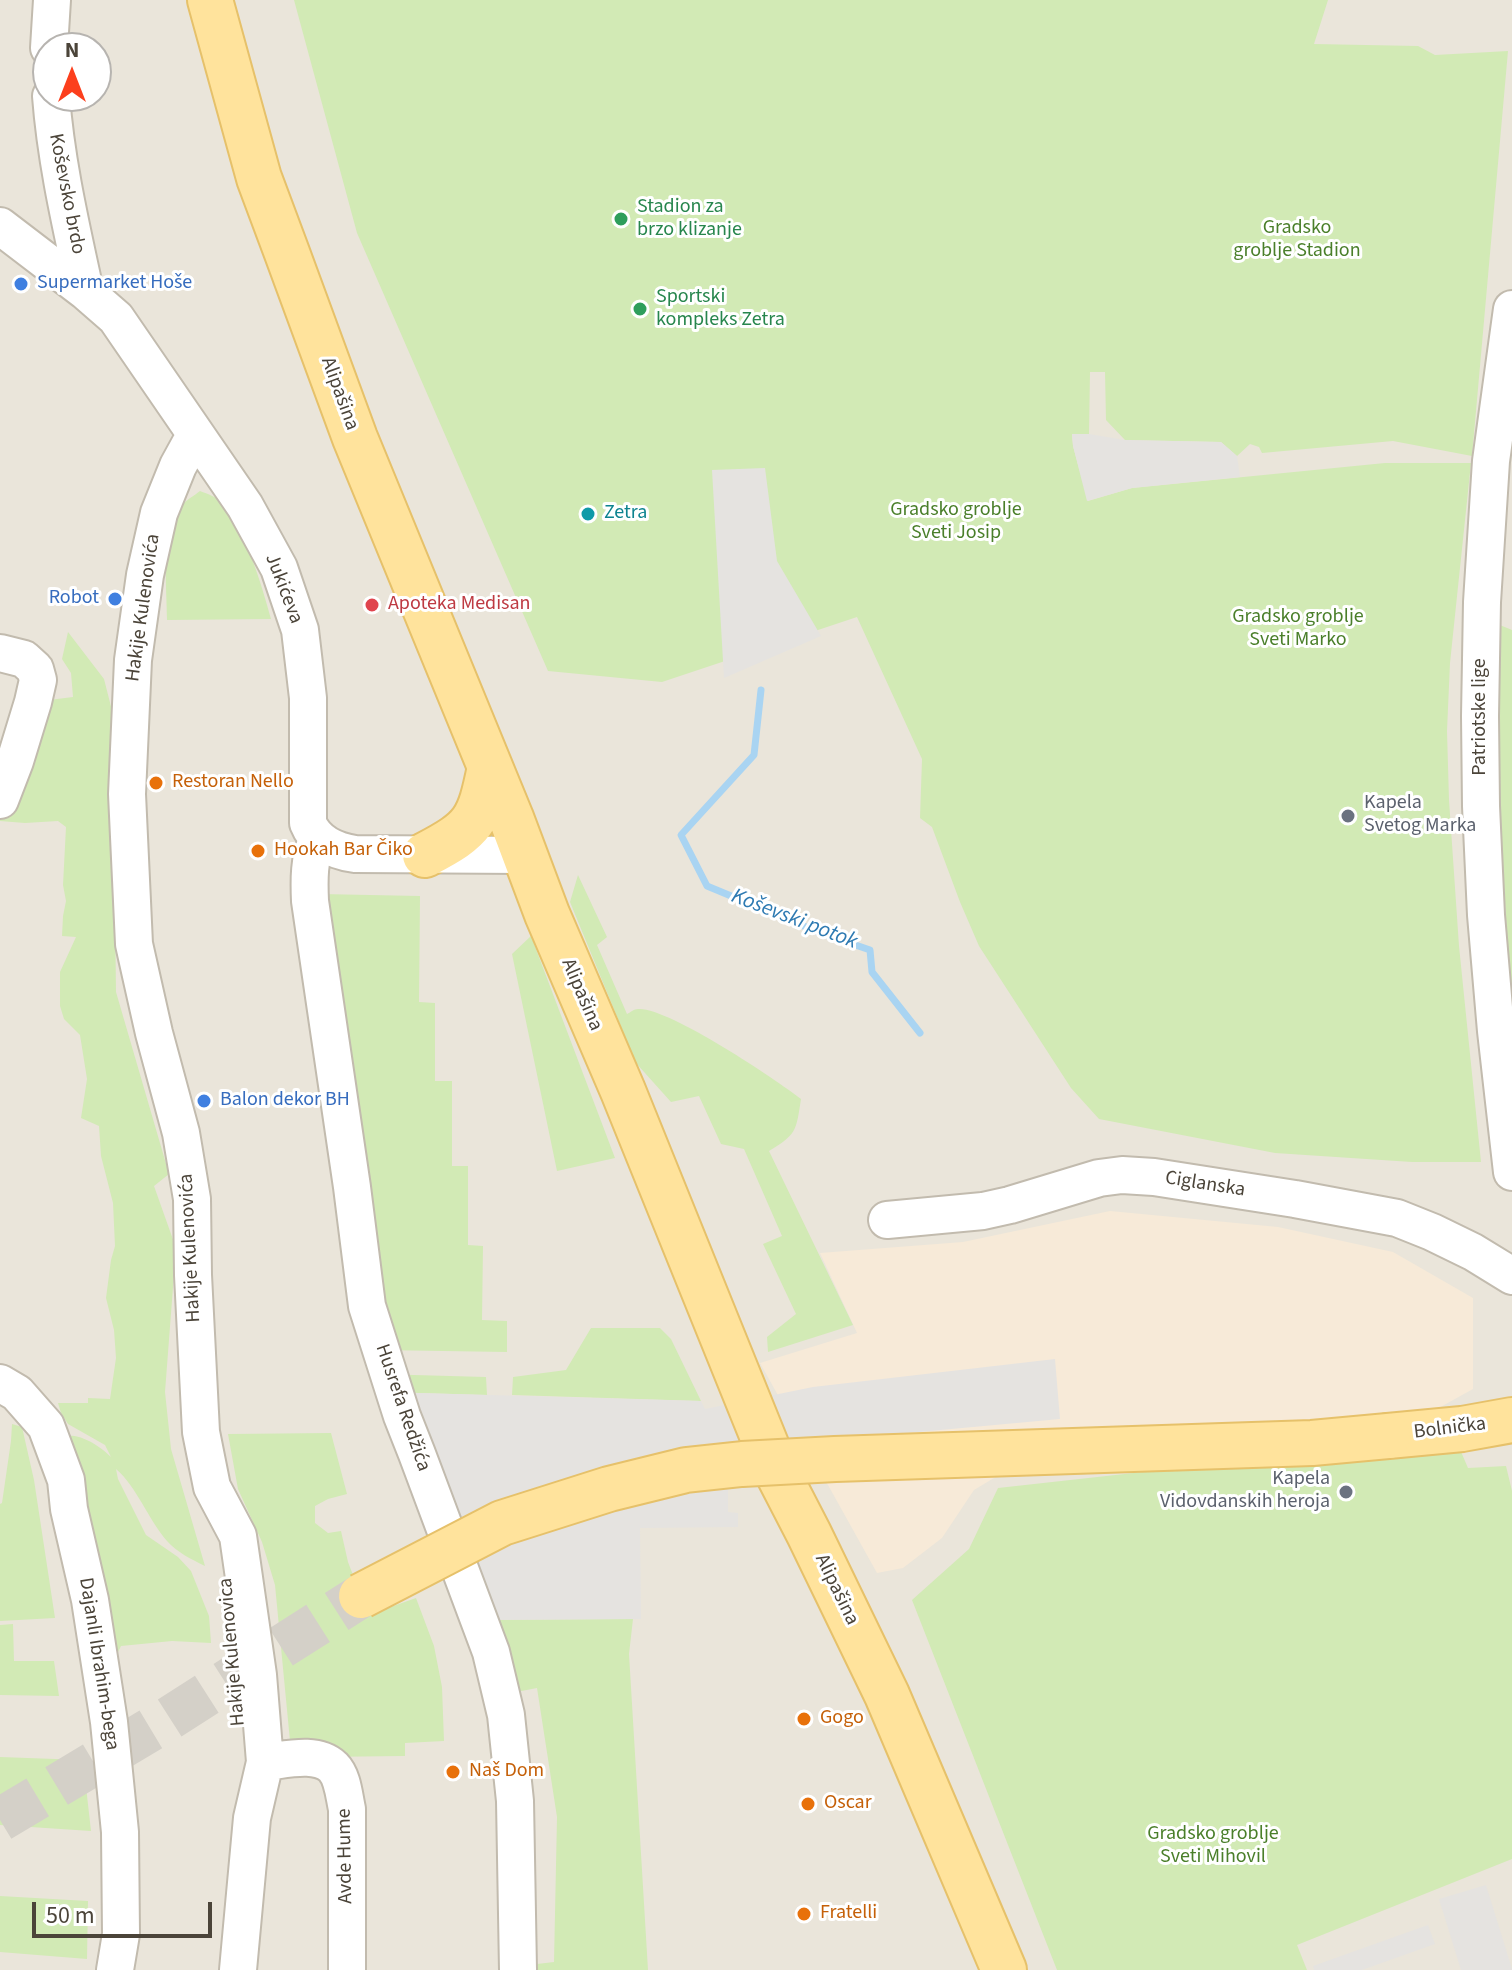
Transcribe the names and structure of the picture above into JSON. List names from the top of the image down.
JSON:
{
  "streets": {
    "main road": ["Alipašina", "Bolnička"],
    "street": [
      "Koševsko brdo",
      "Jukićeva",
      "Hakije Kulenovića",
      "Patriotske lige",
      "Ciglanska",
      "Husrefa Redžića",
      "Hakije Kulenovica",
      "Dajanli Ibrahim-bega",
      "Avde Hume"
    ]
  },
  "crossings": [
    ["Koševsko brdo", "Jukićeva"],
    ["Jukićeva", "Hakije Kulenovića"],
    ["Jukićeva", "Husrefa Redžića"],
    ["Hakije Kulenovića", "Hakije Kulenovica"],
    ["Hakije Kulenovića", "Avde Hume"]
  ],
  "water": ["Koševski potok"],
  "parks": [
    "Gradsko groblje Stadion",
    "Gradsko groblje Sveti Josip",
    "Gradsko groblje Sveti Marko",
    "Gradsko groblje Sveti Mihovil"
  ],
  "places": [
    "Stadion za brzo klizanje",
    "Supermarket Hoše",
    "Sportski kompleks Zetra",
    "Zetra",
    "Robot",
    "Apoteka Medisan",
    "Restoran Nello",
    "Kapela Svetog Marka",
    "Hookah Bar Čiko",
    "Balon dekor BH",
    "Kapela Vidovdanskih heroja",
    "Gogo",
    "Naš Dom",
    "Oscar",
    "Fratelli"
  ],
  "scale_bar": "50 m",
  "north": "top"
}
